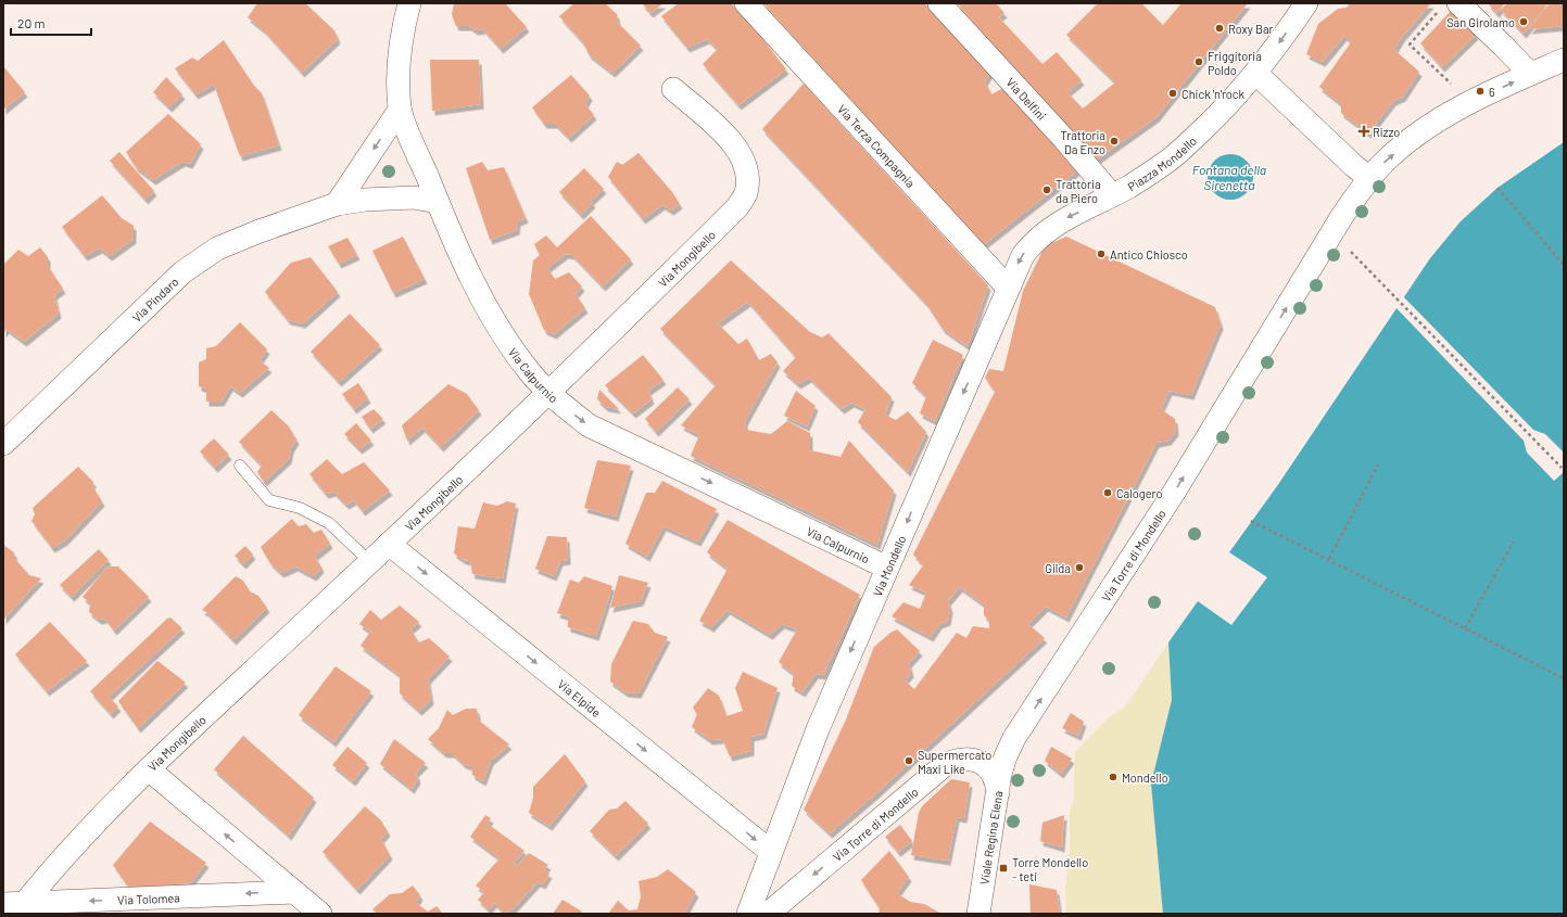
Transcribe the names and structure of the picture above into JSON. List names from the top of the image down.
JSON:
{
  "streets": {
    "street": [
      "Via Delfini",
      "Via Terza Compagnia",
      "Piazza Mondello",
      "Via Mongibello",
      "Via Pindaro",
      "Via Calpurnio",
      "Via Torre di Mondello",
      "Via Mondello",
      "Via Elpide",
      "Viale Regina Elena",
      "Via Tolomea"
    ]
  },
  "crossings": [
    ["Via Delfini", "Piazza Mondello"],
    ["Via Terza Compagnia", "Via Mondello"],
    ["Piazza Mondello", "Via Mondello"],
    ["Via Mongibello", "Via Calpurnio"],
    ["Via Mongibello", "Via Elpide"],
    ["Via Mongibello", "Via Tolomea"],
    ["Via Pindaro", "Via Calpurnio"],
    ["Via Calpurnio", "Via Mondello"],
    ["Via Torre di Mondello", "Viale Regina Elena"],
    ["Via Mondello", "Via Elpide"]
  ],
  "one_way": [
    "Via Calpurnio",
    "Via Mondello",
    "Via Elpide",
    "Via Tolomea"
  ],
  "water": ["Fontana della Sirenetta"],
  "places": {
    "other": [
      "San Girolamo",
      "Roxy Bar",
      "Friggitoria Poldo",
      "6",
      "Chick 'n'rock",
      "Trattoria Da Enzo",
      "Trattoria da Piero",
      "Antico Chiosco",
      "Calogero",
      "Gilda",
      "Supermercato Maxi Like",
      "Mondello"
    ],
    "health": ["Rizzo"],
    "transit": ["Torre Mondello - teti"]
  },
  "scale_bar": "20 m"
}
